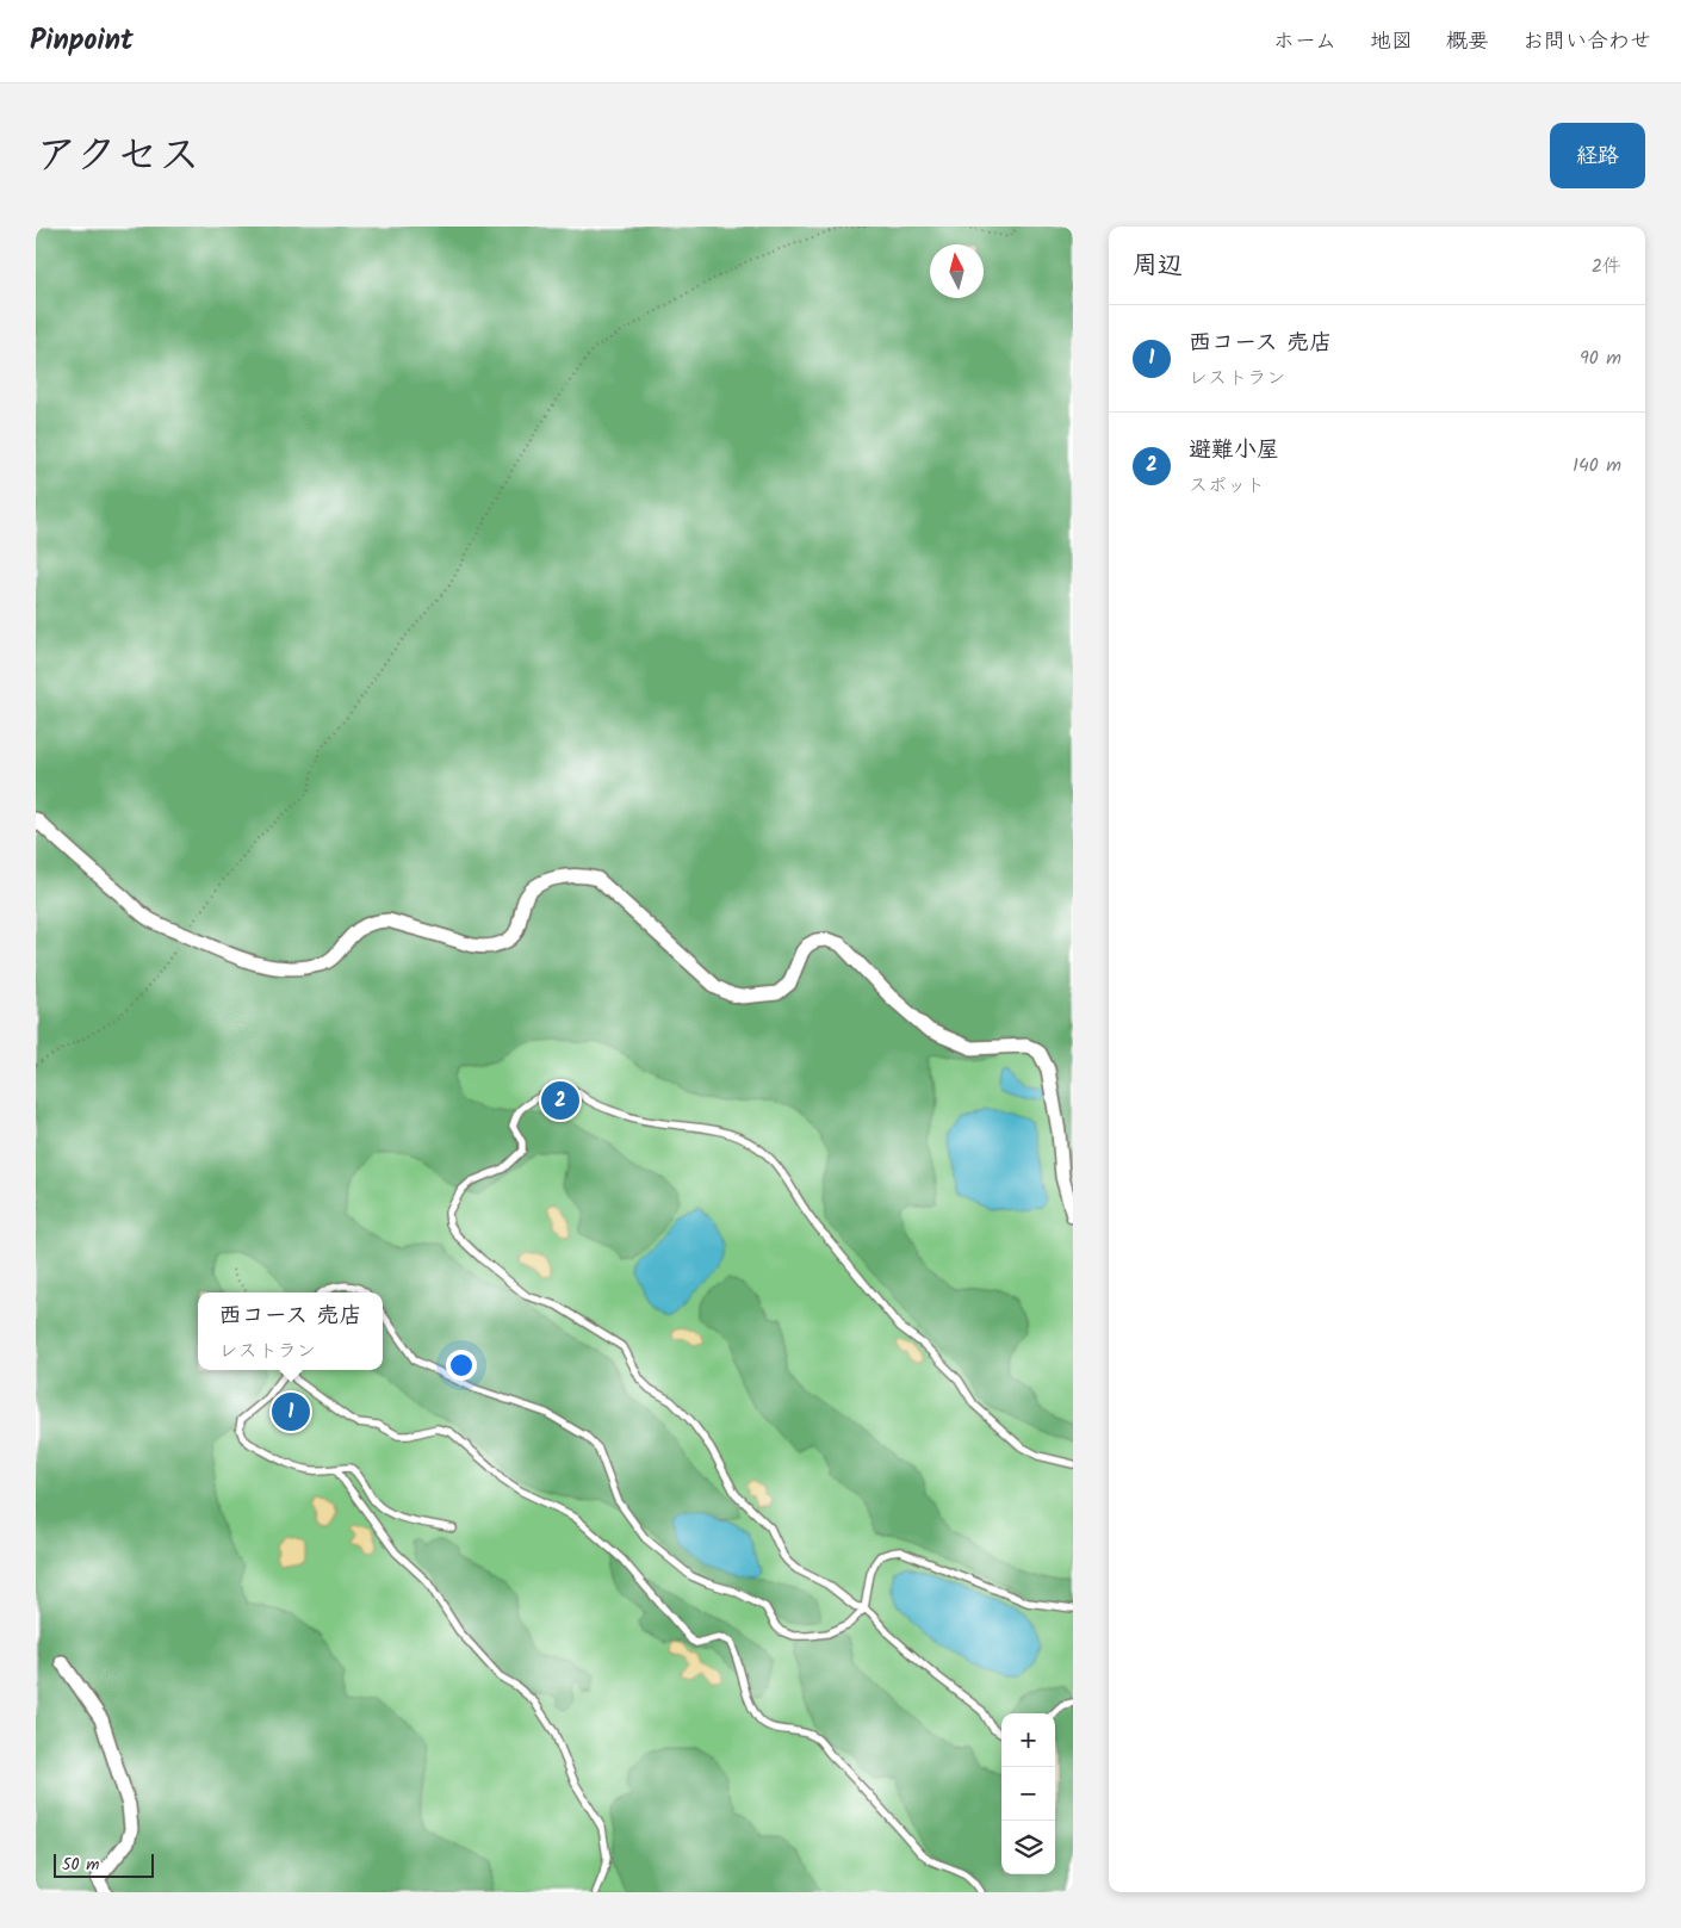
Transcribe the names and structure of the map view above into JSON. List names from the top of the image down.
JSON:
{
  "scale_bar": "50 m",
  "north": "top",
  "page": {
    "header": "Pinpoint",
    "nav": [
      "ホーム",
      "地図",
      "概要",
      "お問い合わせ"
    ],
    "title": "アクセス",
    "buttons": "経路",
    "heading": ["周辺", "2件"],
    "list": [
      {
        "mark": "1",
        "name": "西コース 売店",
        "note": "レストラン",
        "value": "90 m"
      },
      {
        "mark": "2",
        "name": "避難小屋",
        "note": "スポット",
        "value": "140 m"
      }
    ],
    "pins": ["2", "1"],
    "popup": ["西コース 売店", "レストラン"],
    "map_buttons": ["+", "−"],
    "scale": "50 m"
  }
}
